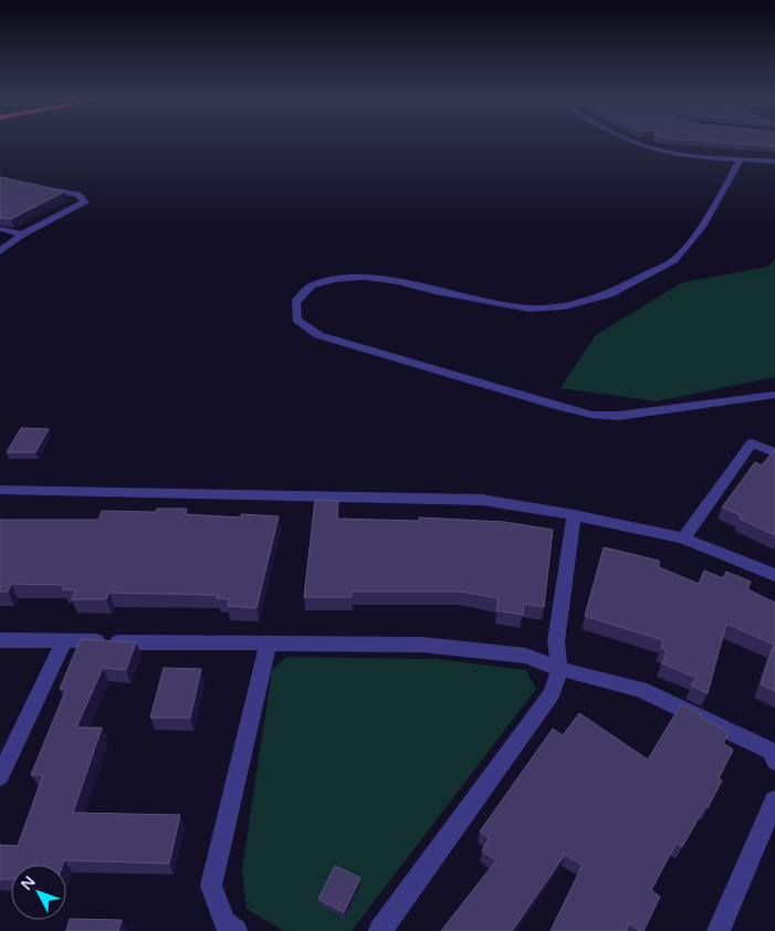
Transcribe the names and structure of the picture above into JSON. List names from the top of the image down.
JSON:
{
  "north": "top left"
}
